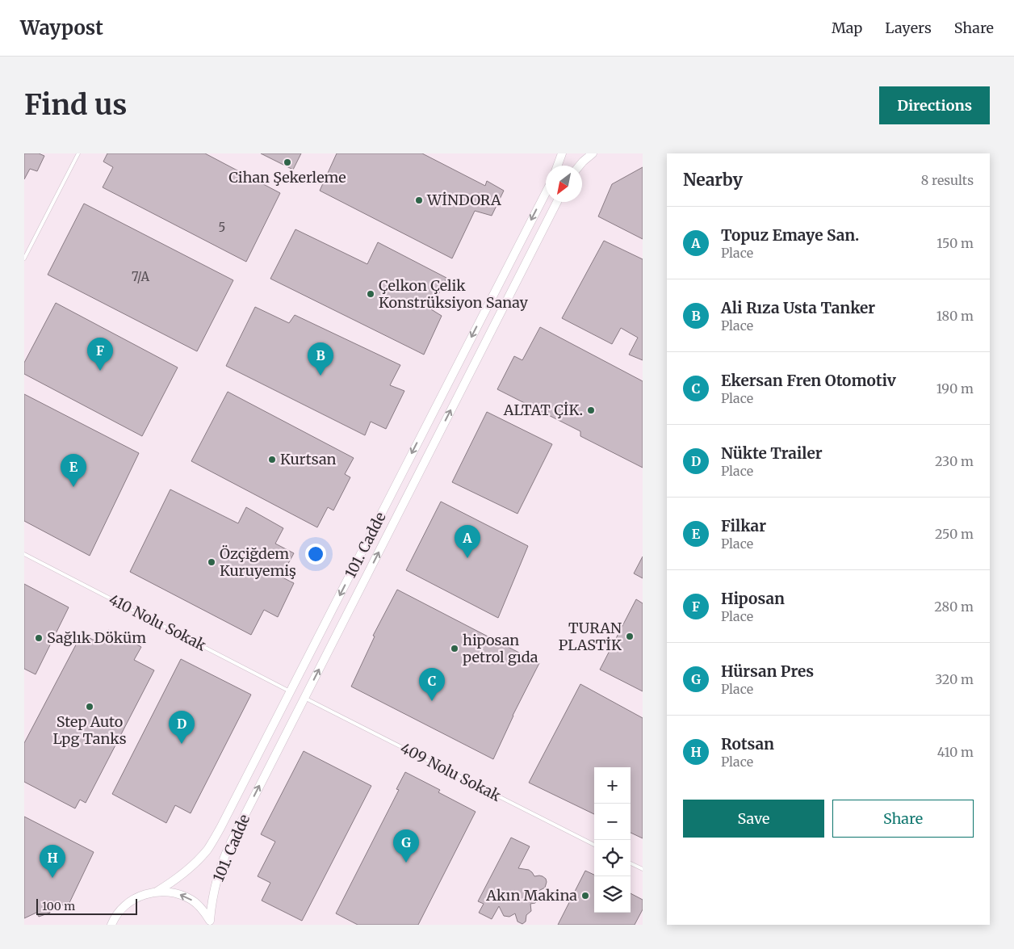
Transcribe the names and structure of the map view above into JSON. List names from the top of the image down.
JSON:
{
  "streets": {
    "street": ["101. Cadde"],
    "lane": ["410 Nolu Sokak", "409 Nolu Sokak"]
  },
  "crossings": [
    ["101. Cadde", "410 Nolu Sokak"],
    ["101. Cadde", "409 Nolu Sokak"]
  ],
  "places": [
    "Cihan Şekerleme",
    "WİNDORA",
    "Çelkon Çelik Konstrüksiyon Sanay",
    "ALTAT ÇİK.",
    "Kurtsan",
    "Özçiğdem Kuruyemiş",
    "TURAN PLASTİK",
    "Sağlık Döküm",
    "hiposan petrol gıda",
    "Step Auto Lpg Tanks",
    "Akın Makina"
  ],
  "house_numbers": ["5", "7/A"],
  "scale_bar": "100 m",
  "north": "bottom left",
  "page": {
    "header": "Waypost",
    "nav": ["Map", "Layers", "Share"],
    "buttons": [
      "Directions",
      ["Save", "Share"]
    ],
    "title": "Find us",
    "heading": ["Nearby", "8 results"],
    "list": [
      {
        "mark": "A",
        "name": "Topuz Emaye San.",
        "note": "Place",
        "value": "150 m"
      },
      {
        "mark": "B",
        "name": "Ali Rıza Usta Tanker",
        "note": "Place",
        "value": "180 m"
      },
      {
        "mark": "C",
        "name": "Ekersan Fren Otomotiv",
        "note": "Place",
        "value": "190 m"
      },
      {
        "mark": "D",
        "name": "Nükte Trailer",
        "note": "Place",
        "value": "230 m"
      },
      {
        "mark": "E",
        "name": "Filkar",
        "note": "Place",
        "value": "250 m"
      },
      {
        "mark": "F",
        "name": "Hiposan",
        "note": "Place",
        "value": "280 m"
      },
      {
        "mark": "G",
        "name": "Hürsan Pres",
        "note": "Place",
        "value": "320 m"
      },
      {
        "mark": "H",
        "name": "Rotsan",
        "note": "Place",
        "value": "410 m"
      }
    ],
    "pins": [
      "F",
      "B",
      "E",
      "A",
      "C",
      "D",
      "G",
      "H"
    ],
    "map_buttons": ["+", "−"],
    "scale": "100 m"
  }
}
